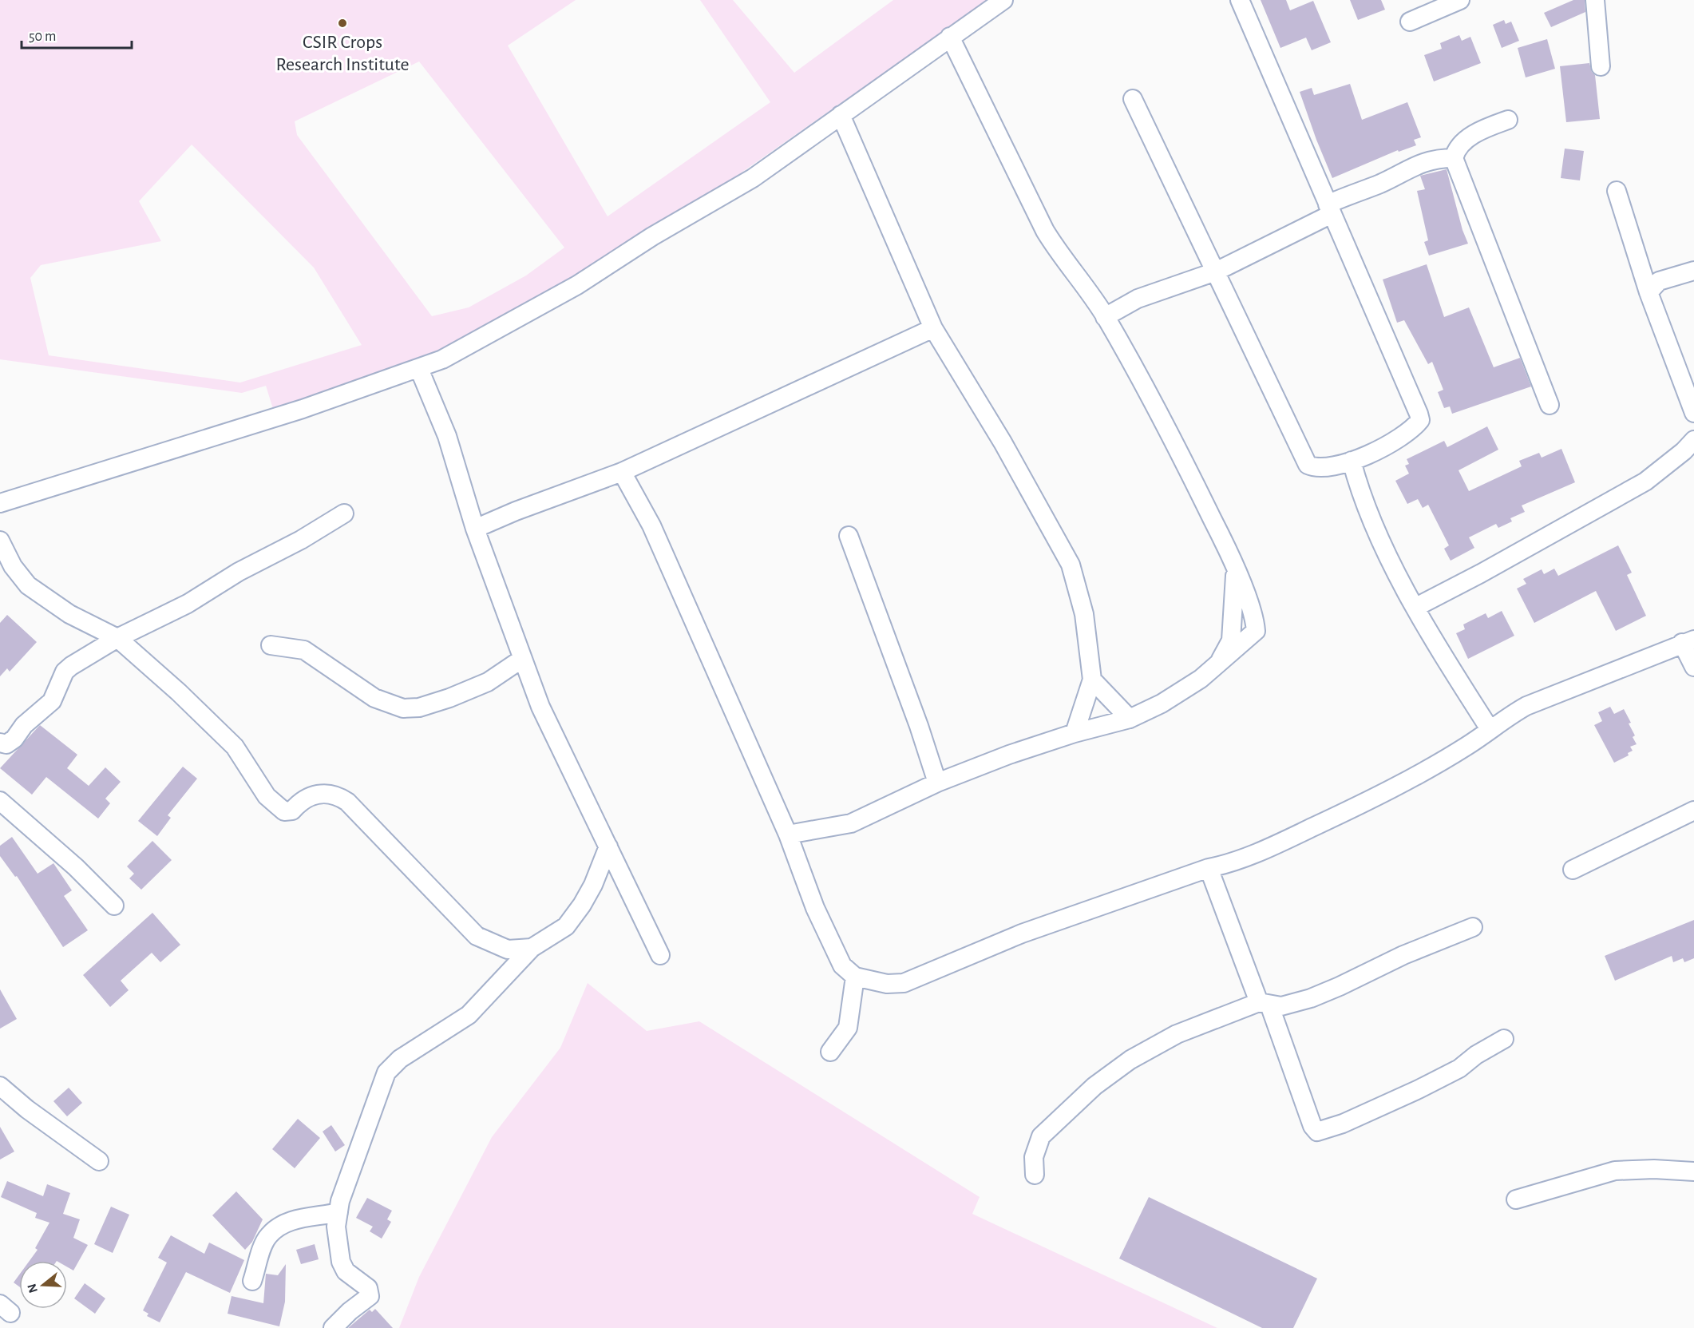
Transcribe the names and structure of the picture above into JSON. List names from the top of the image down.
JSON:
{
  "places": ["CSIR Crops Research Institute"],
  "scale_bar": "50 m",
  "north": "left"
}
